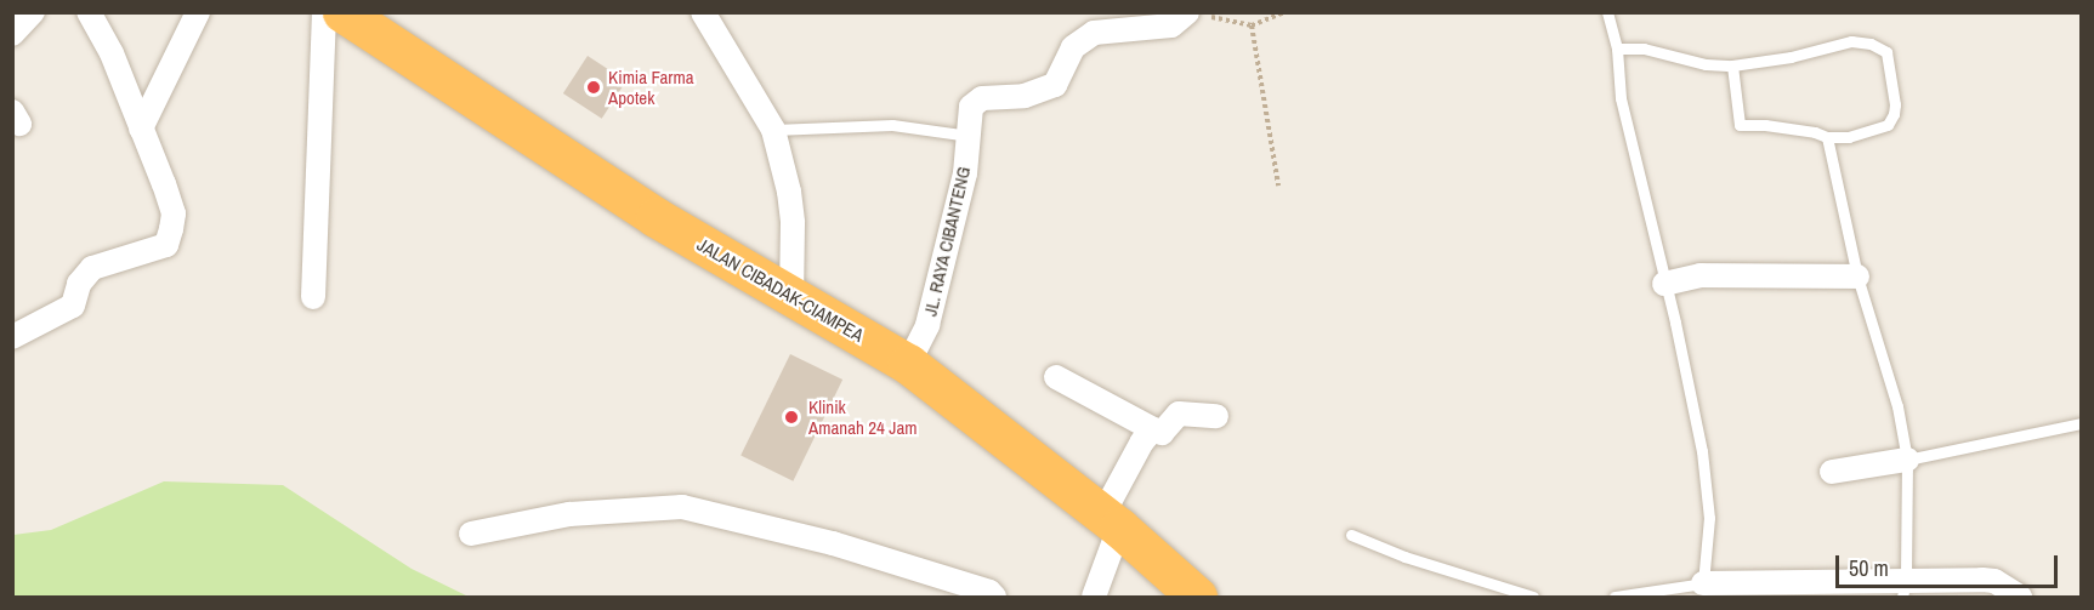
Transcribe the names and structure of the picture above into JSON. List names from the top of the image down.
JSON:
{
  "streets": {
    "highway": ["JALAN CIBADAK-CIAMPEA"],
    "street": ["JL. RAYA CIBANTENG"]
  },
  "crossings": [
    ["JL. RAYA CIBANTENG", "JALAN CIBADAK-CIAMPEA"]
  ],
  "places": ["Kimia Farma Apotek", "Klinik Amanah 24 Jam"],
  "scale_bar": "50 m"
}
